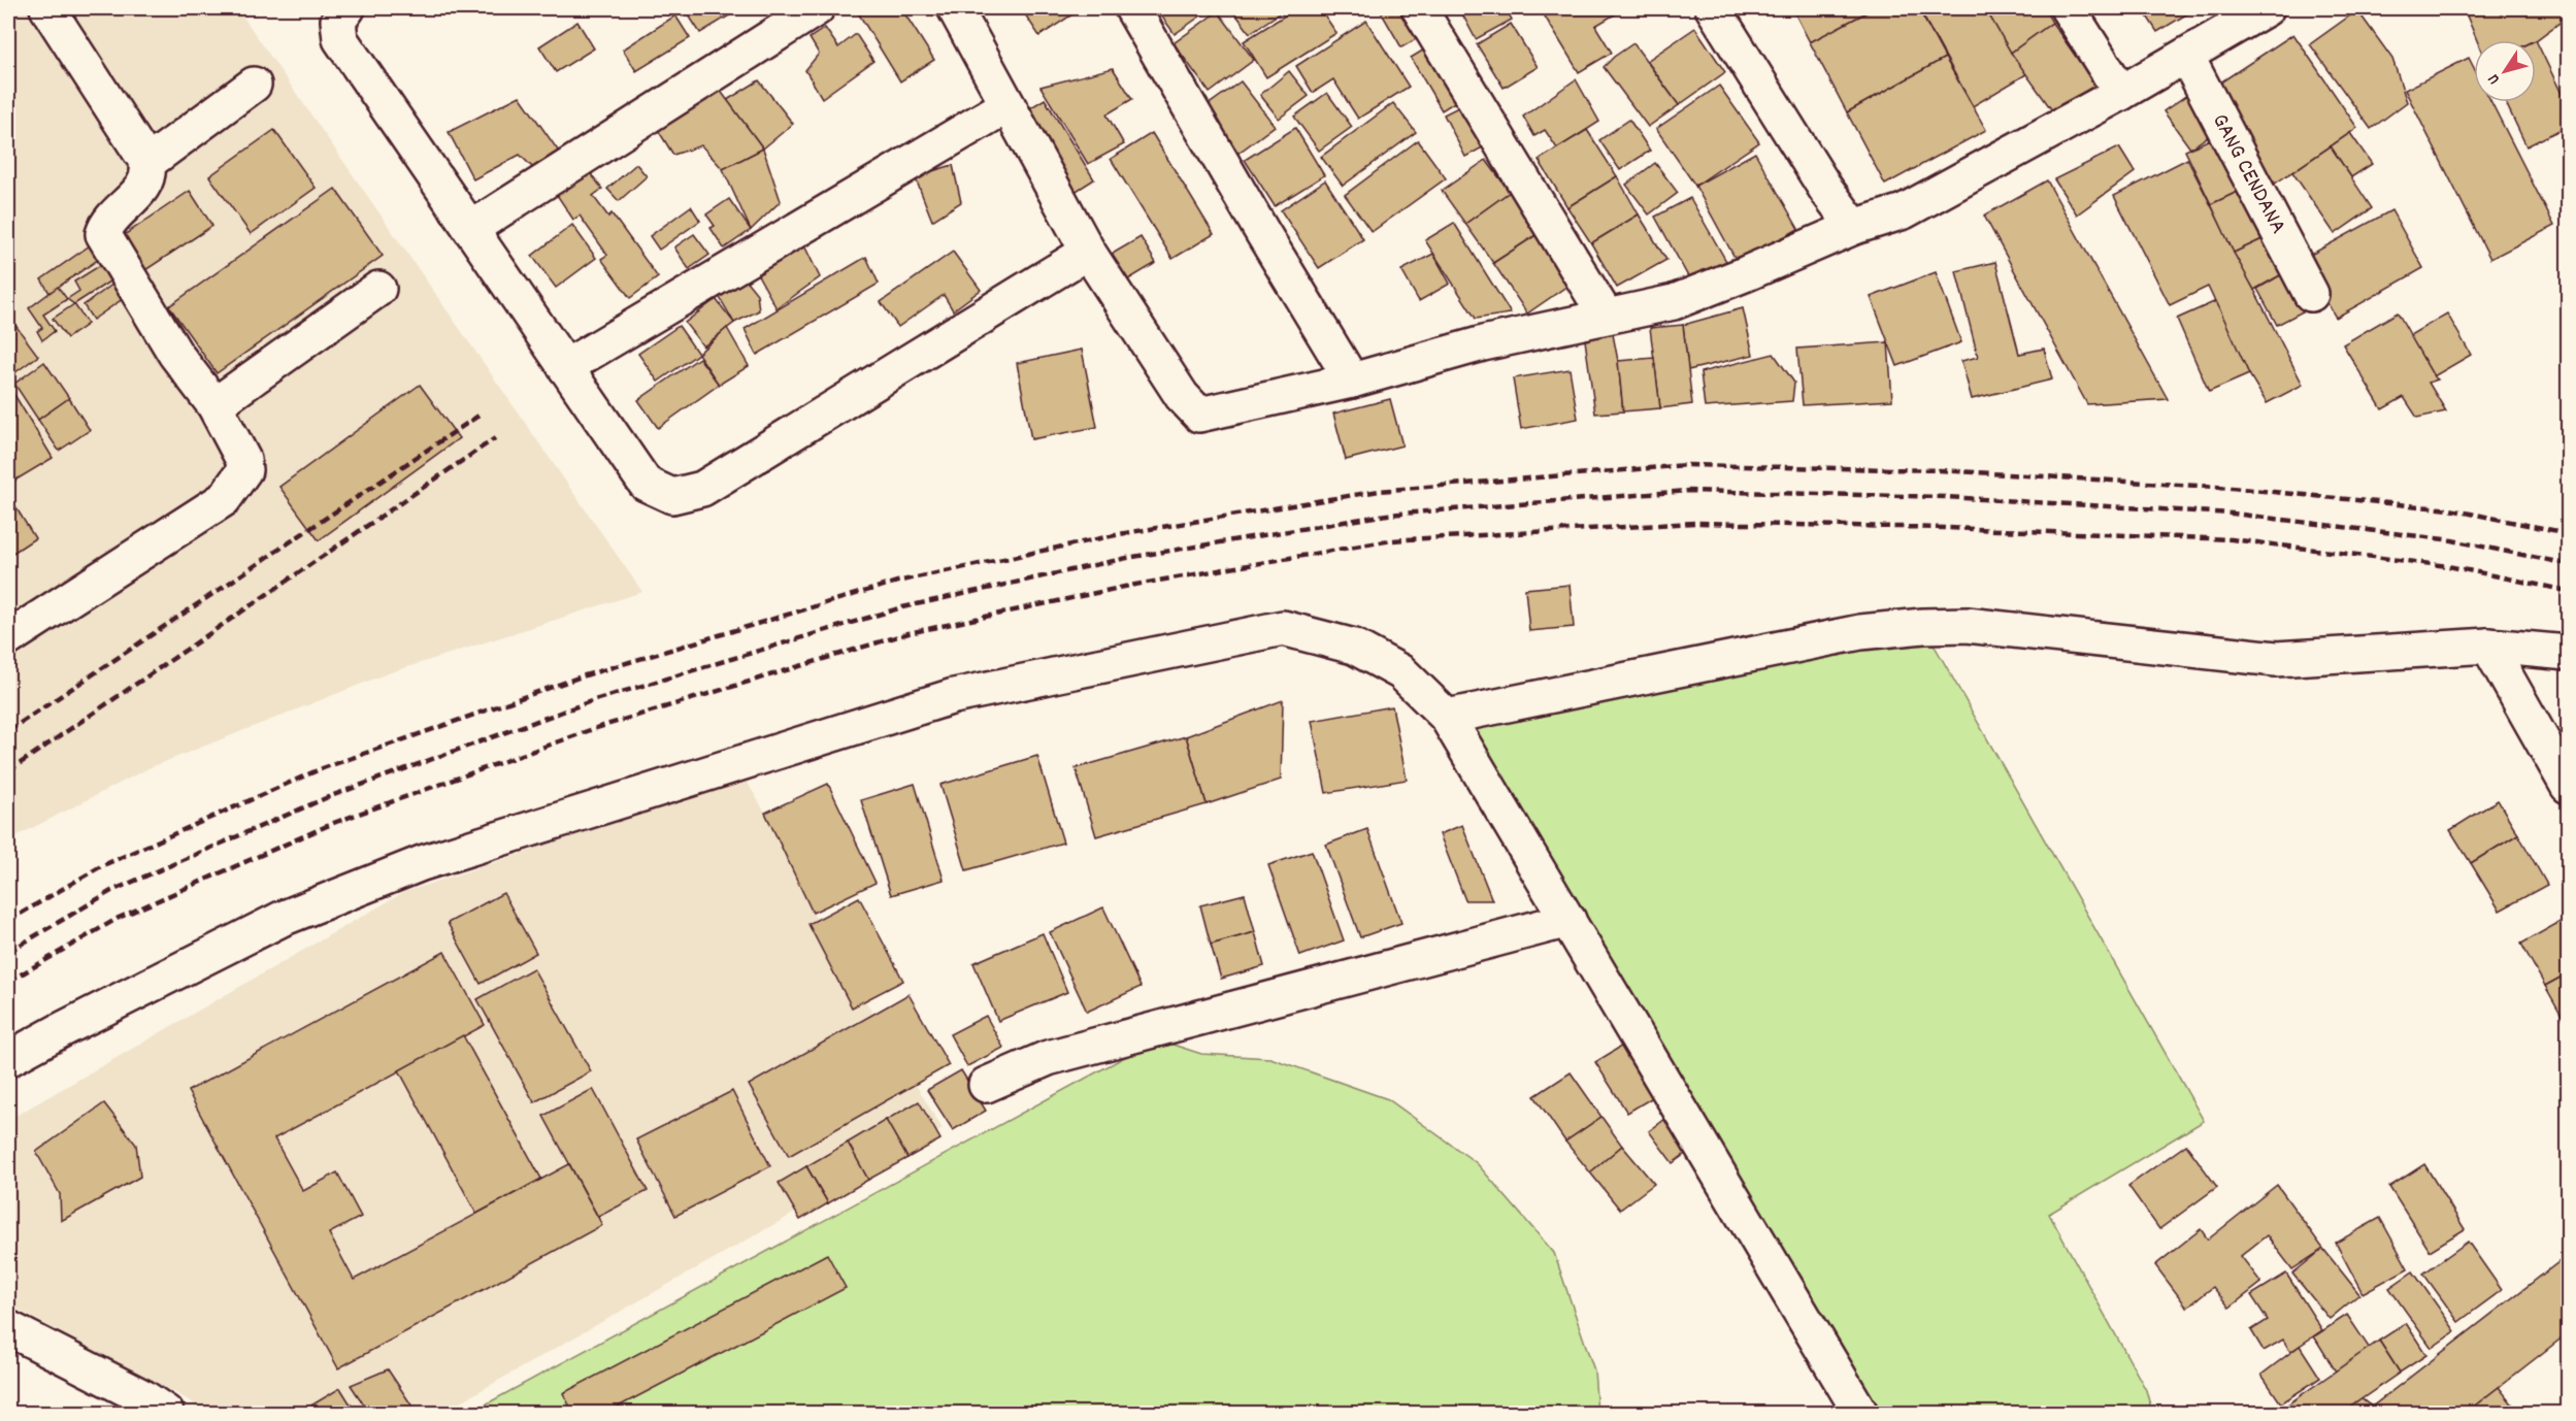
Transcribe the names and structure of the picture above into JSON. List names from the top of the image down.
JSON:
{
  "streets": {
    "street": ["GANG CENDANA"]
  },
  "north": "bottom left"
}
